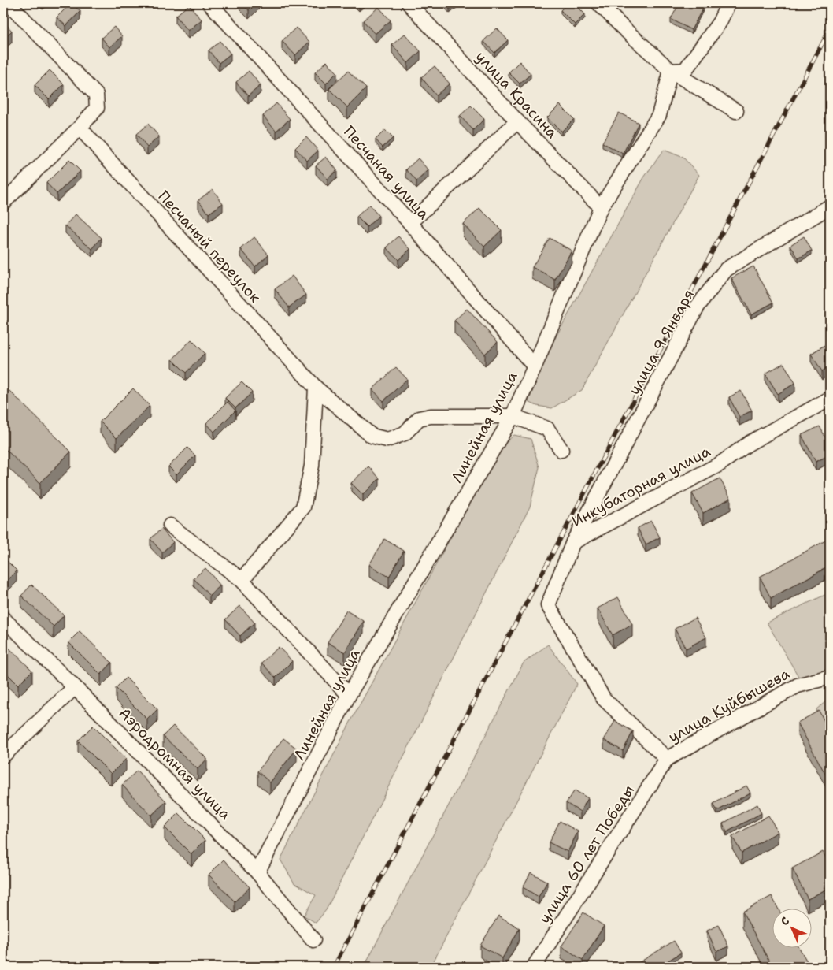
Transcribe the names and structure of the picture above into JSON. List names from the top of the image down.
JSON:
{
  "streets": {
    "street": [
      "улица Красина",
      "Песчаная улица",
      "Песчаный переулок",
      "улица 9 Января",
      "Линейная улица",
      "Инкубаторная улица",
      "улица Куйбышева",
      "Аэродромная улица",
      "улица 60 лет Победы"
    ]
  },
  "crossings": [
    ["улица Красина", "Линейная улица"],
    ["Песчаная улица", "Линейная улица"],
    ["Песчаный переулок", "Линейная улица"],
    ["улица 9 Января", "Инкубаторная улица"],
    ["Линейная улица", "Аэродромная улица"],
    ["Инкубаторная улица", "улица Куйбышева"],
    ["Инкубаторная улица", "улица 60 лет Победы"],
    ["улица Куйбышева", "улица 60 лет Победы"]
  ],
  "north": "top left"
}
